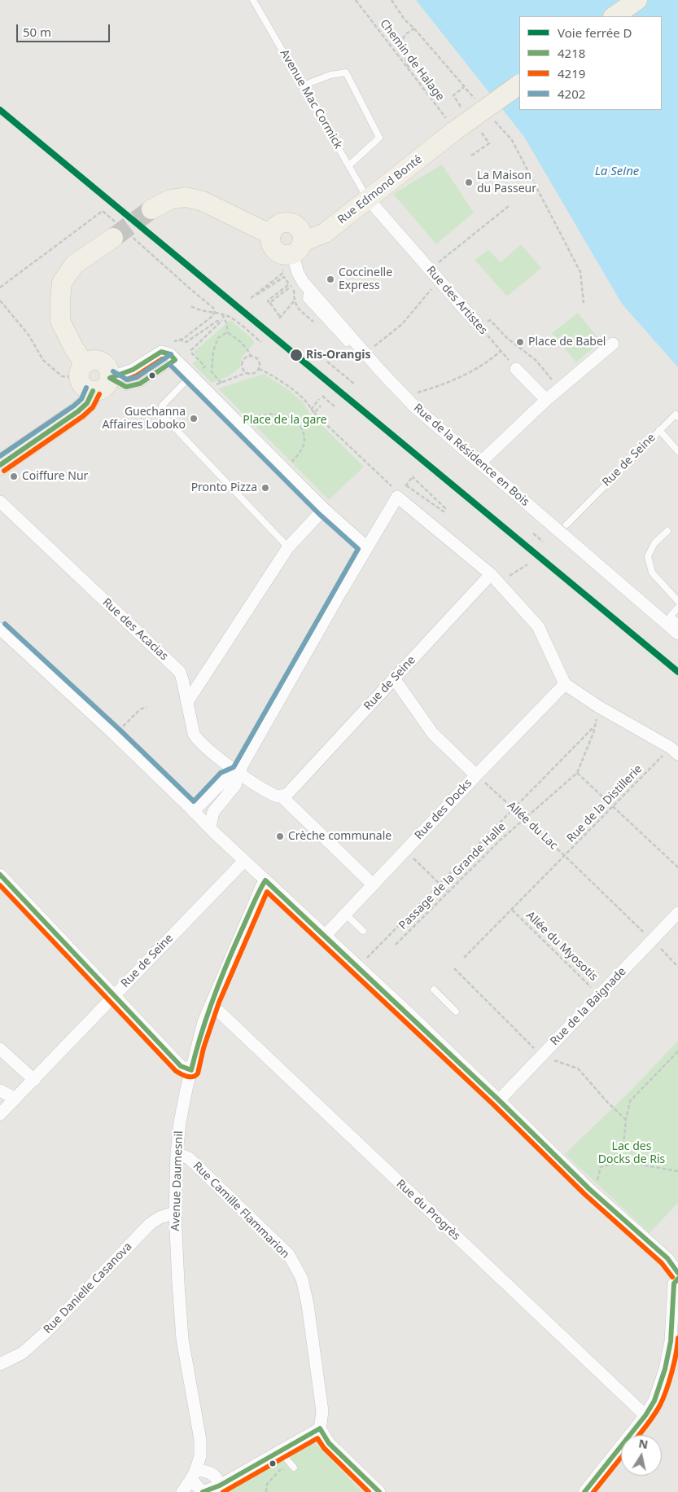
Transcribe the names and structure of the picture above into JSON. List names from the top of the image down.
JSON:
{
  "streets": {
    "main road": ["Rue Edmond Bonté"],
    "street": [
      "Rue des Artistes",
      "Rue de la Résidence en Bois",
      "Rue de Seine",
      "Rue des Acacias",
      "Rue des Docks",
      "Rue de la Baignade",
      "Avenue Daumesnil",
      "Rue Camille Flammarion",
      "Rue du Progrès",
      "Rue Danielle Casanova"
    ],
    "lane": ["Avenue Mac Cormick"],
    "path": [
      "Chemin de Halage",
      "Rue de la Distillerie",
      "Allée du Lac",
      "Passage de la Grande Halle",
      "Allée du Myosotis"
    ]
  },
  "crossings": [
    ["Chemin de Halage", "Rue Edmond Bonté"],
    ["Avenue Mac Cormick", "Rue Edmond Bonté"],
    ["Avenue Mac Cormick", "Rue des Artistes"],
    ["Rue Edmond Bonté", "Rue des Artistes"],
    ["Rue Edmond Bonté", "Rue de la Résidence en Bois"],
    ["Rue de la Distillerie", "Allée du Lac"],
    ["Rue de la Distillerie", "Allée du Myosotis"],
    ["Rue des Docks", "Allée du Lac"],
    ["Allée du Lac", "Passage de la Grande Halle"],
    ["Allée du Lac", "Rue de la Baignade"],
    ["Allée du Myosotis", "Rue de la Baignade"],
    ["Avenue Daumesnil", "Rue Camille Flammarion"],
    ["Avenue Daumesnil", "Rue du Progrès"],
    ["Avenue Daumesnil", "Rue Danielle Casanova"]
  ],
  "water": ["La Seine"],
  "parks": ["Place de la gare", "Lac des Docks de Ris"],
  "places": [
    "La Maison du Passeur",
    "Coccinelle Express",
    "Place de Babel",
    "Ris-Orangis",
    "Guechanna Affaires Loboko",
    "Coiffure Nur",
    "Pronto Pizza",
    "Crèche communale"
  ],
  "lines": [
    "rail line D",
    "transit line 4218",
    "transit line 4202",
    "transit line 4219"
  ],
  "legend": [
    "Voie ferrée D",
    "4218",
    "4219",
    "4202"
  ],
  "scale_bar": "50 m",
  "north": "top"
}
